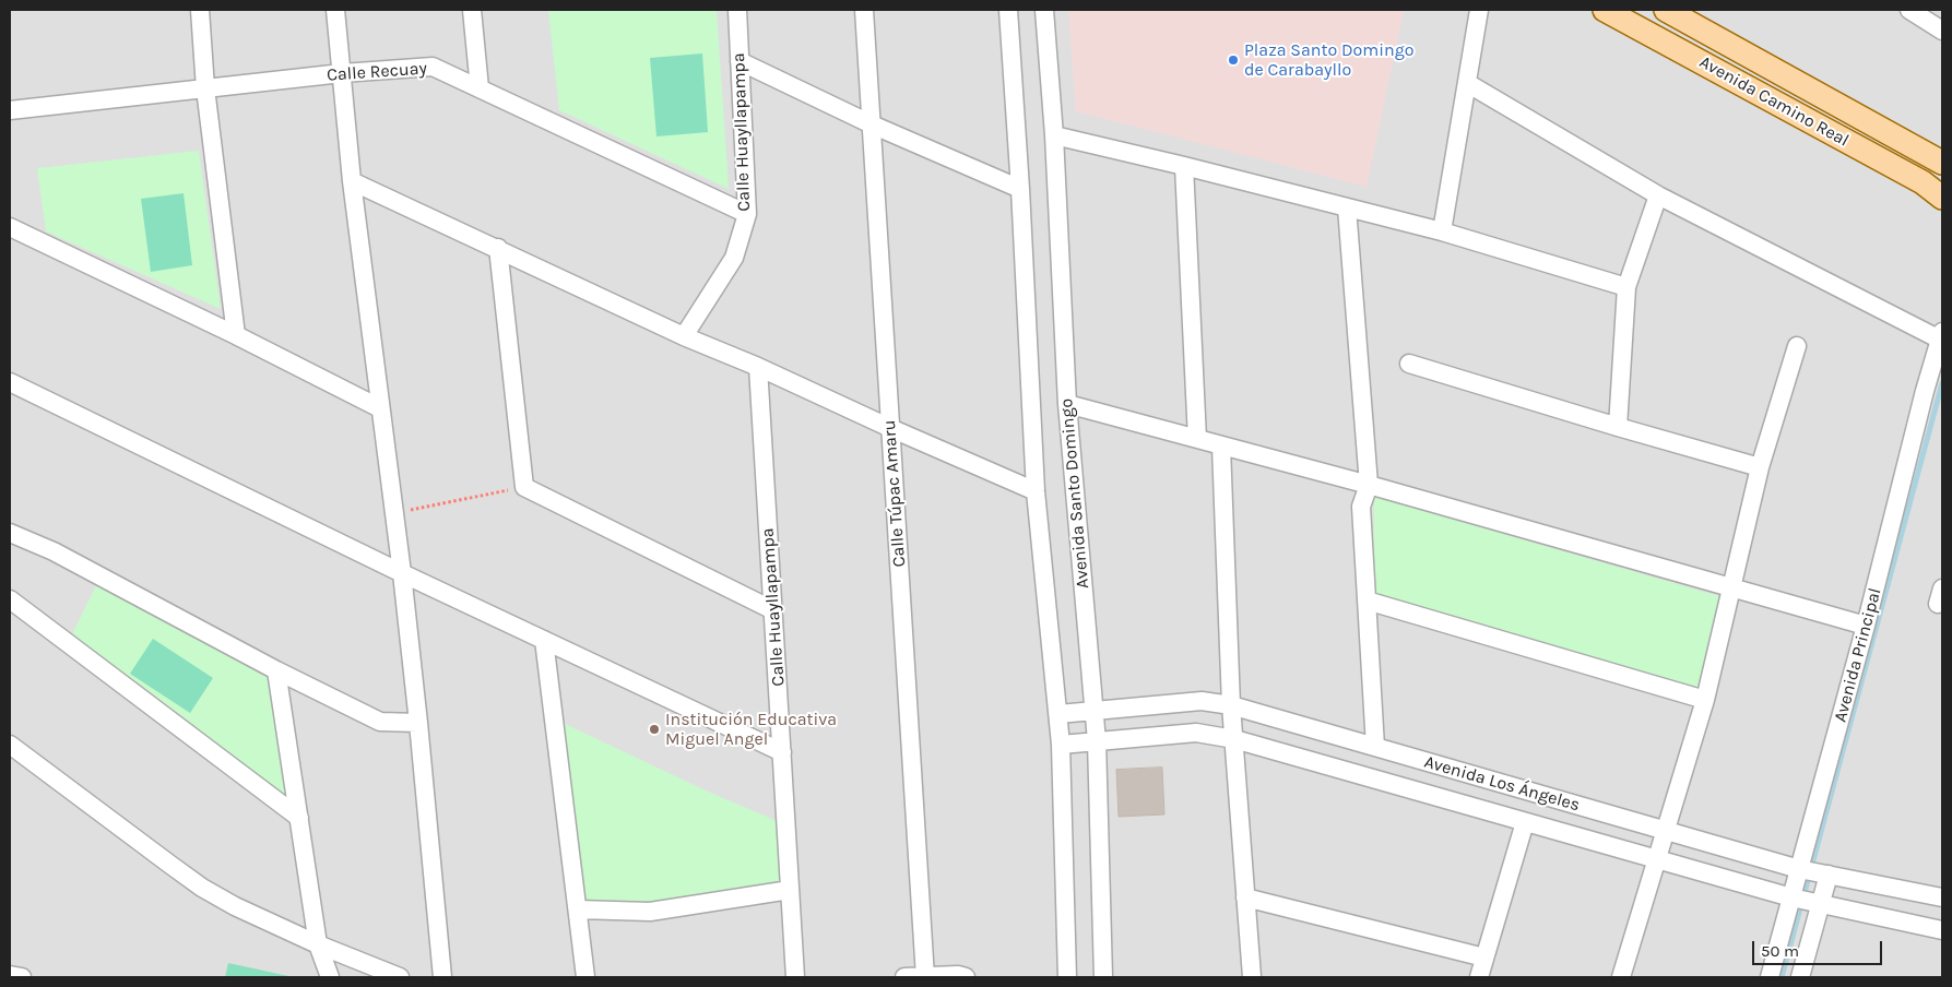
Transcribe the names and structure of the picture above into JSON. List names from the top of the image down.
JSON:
{
  "streets": {
    "main road": ["Avenida Camino Real"],
    "street": [
      "Calle Recuay",
      "Calle Huayllapampa",
      "Calle Túpac Amaru",
      "Avenida Santo Domingo",
      "Avenida Principal",
      "Avenida Los Ángeles"
    ]
  },
  "crossings": [
    ["Calle Recuay", "Calle Huayllapampa"],
    ["Avenida Santo Domingo", "Avenida Los Ángeles"],
    ["Avenida Principal", "Avenida Los Ángeles"]
  ],
  "places": ["Plaza Santo Domingo de Carabayllo", "Institución Educativa Miguel Angel"],
  "scale_bar": "50 m"
}
